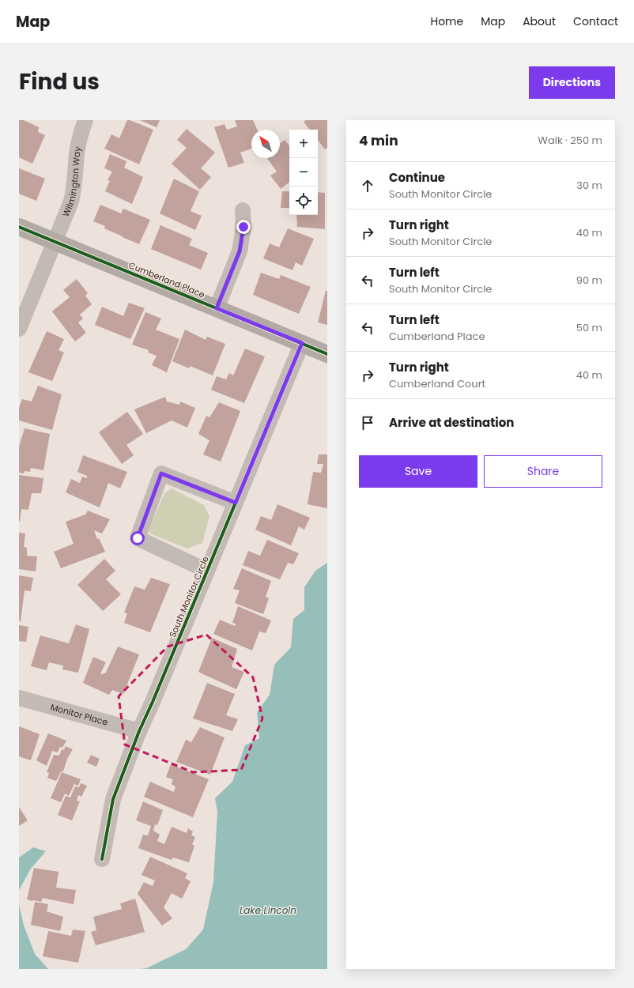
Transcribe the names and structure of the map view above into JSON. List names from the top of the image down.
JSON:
{
  "streets": {
    "street": [
      "Wilmington Way",
      "Cumberland Place",
      "South Monitor Circle",
      "Monitor Place"
    ]
  },
  "crossings": [
    ["Wilmington Way", "Cumberland Place"],
    ["Cumberland Place", "South Monitor Circle"],
    ["South Monitor Circle", "Monitor Place"]
  ],
  "water": ["Lake Lincoln"],
  "north": "top left",
  "page": {
    "header": "Map",
    "nav": [
      "Home",
      "Map",
      "About",
      "Contact"
    ],
    "title": "Find us",
    "buttons": [
      "Directions",
      ["Save", "Share"]
    ],
    "heading": ["4 min", "Walk · 250 m"],
    "map_buttons": ["+", "−"],
    "list": [
      ["Continue", "South Monitor Circle", "30 m"],
      ["Turn right", "South Monitor Circle", "40 m"],
      ["Turn left", "South Monitor Circle", "90 m"],
      ["Turn left", "Cumberland Place", "50 m"],
      ["Turn right", "Cumberland Court", "40 m"],
      "Arrive at destination"
    ]
  }
}
